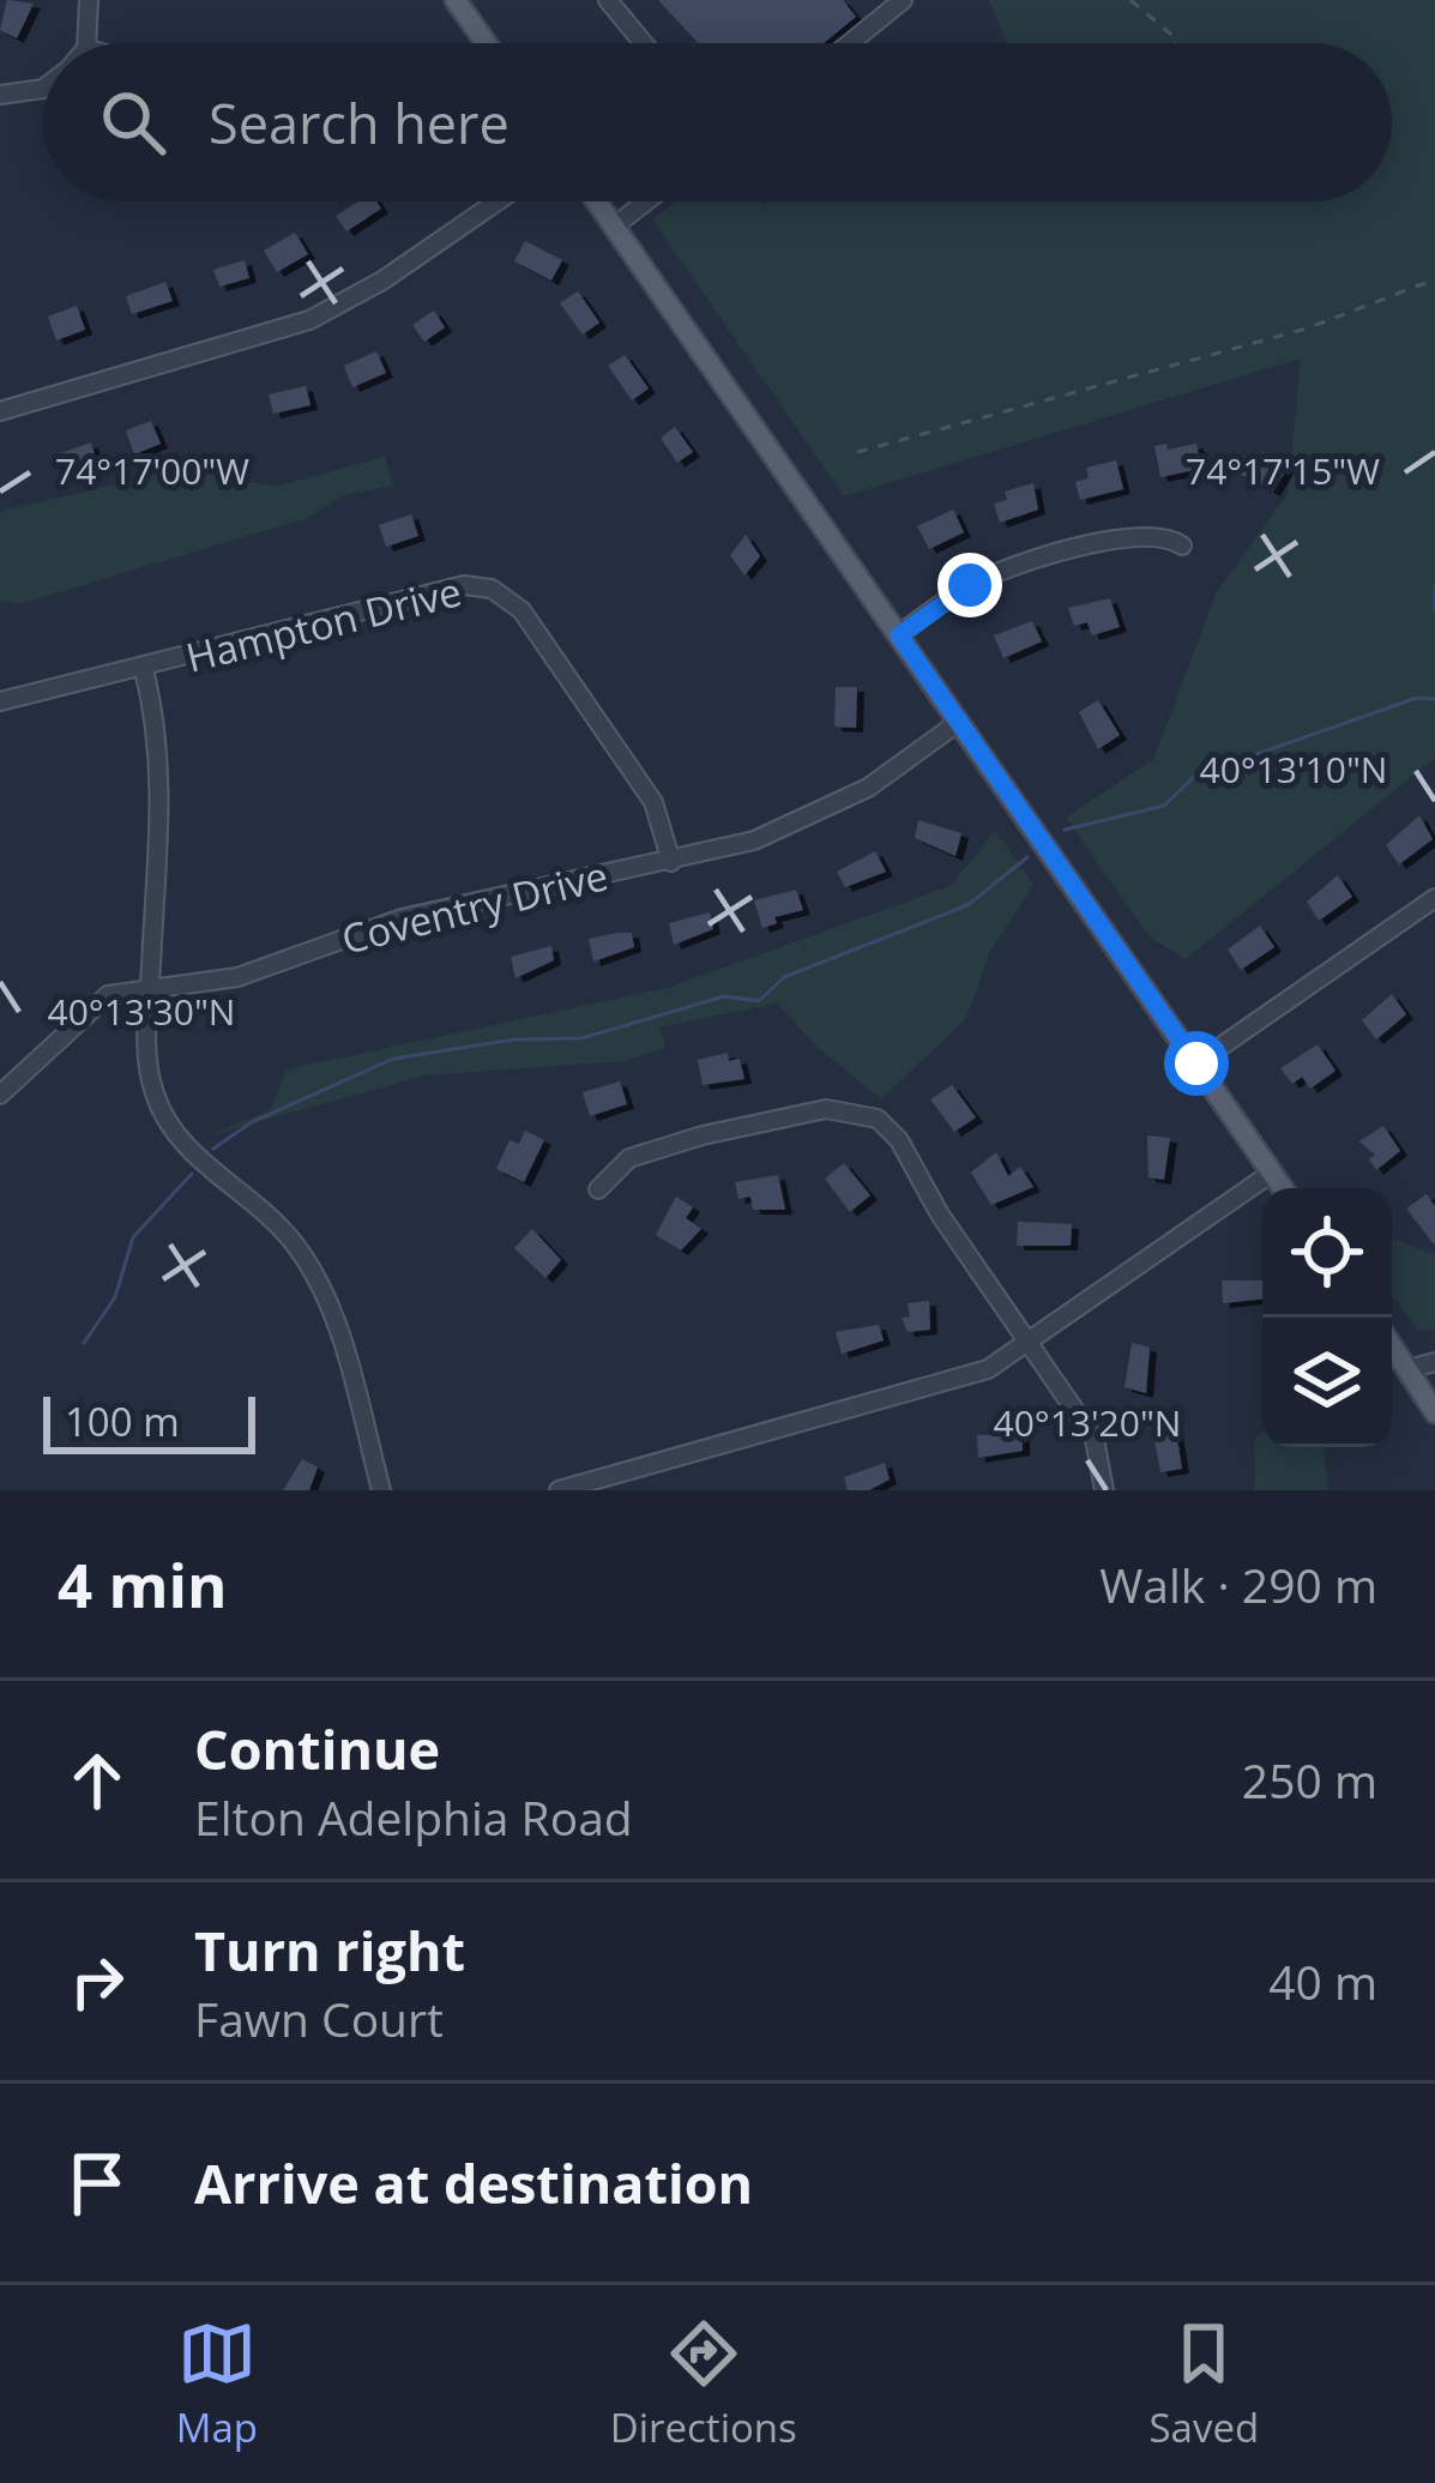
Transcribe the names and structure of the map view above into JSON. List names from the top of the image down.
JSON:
{
  "streets": {
    "street": ["Hampton Drive", "Coventry Drive"]
  },
  "crossings": [
    ["Hampton Drive", "Coventry Drive"]
  ],
  "scale_bar": "100 m",
  "page": {
    "search": "Search here",
    "scale": "100 m",
    "heading": ["4 min", "Walk · 290 m"],
    "list": [
      ["Continue", "Elton Adelphia Road", "250 m"],
      ["Turn right", "Fawn Court", "40 m"],
      "Arrive at destination"
    ],
    "nav": ["Map", "Directions", "Saved"]
  },
  "coordinates": [
    "74°17'15\"W",
    "74°17'00\"W",
    "40°13'10\"N",
    "40°13'30\"N",
    "40°13'20\"N"
  ]
}
